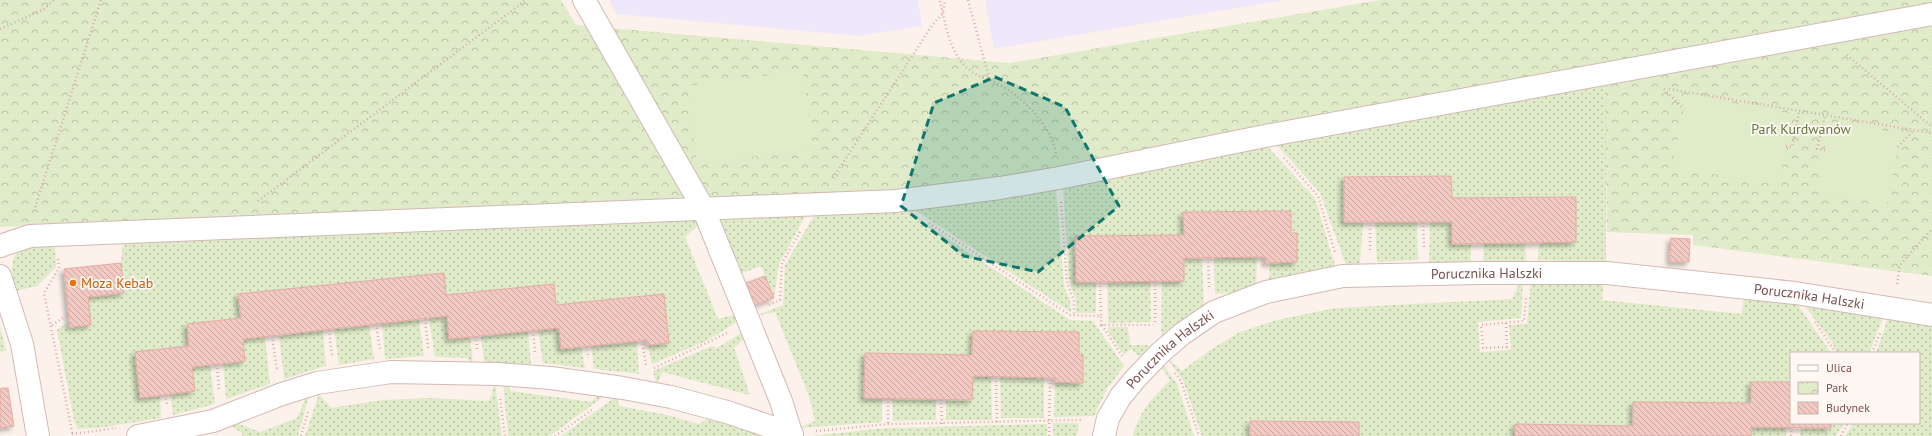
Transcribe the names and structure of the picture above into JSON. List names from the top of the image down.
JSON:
{
  "streets": {
    "street": ["Porucznika Halszki"]
  },
  "parks": ["Park Kurdwanów"],
  "places": ["Moza Kebab"],
  "legend": ["Ulica", "Park", "Budynek"]
}
